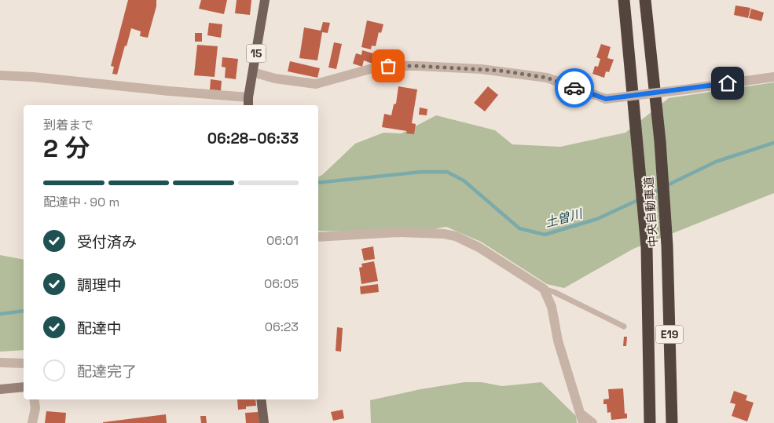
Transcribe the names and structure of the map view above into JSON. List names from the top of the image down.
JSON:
{
  "streets": {
    "highway": ["中央自動車道", "E19"],
    "main road": ["15"]
  },
  "water": ["土曽川"],
  "page": {
    "heading": ["2 分", "到着まで", "06:28–06:33"],
    "bar": "配達中 · 90 m",
    "list": [
      ["受付済み", "06:01"],
      ["調理中", "06:05"],
      ["配達中", "06:23"],
      "配達完了"
    ]
  }
}
